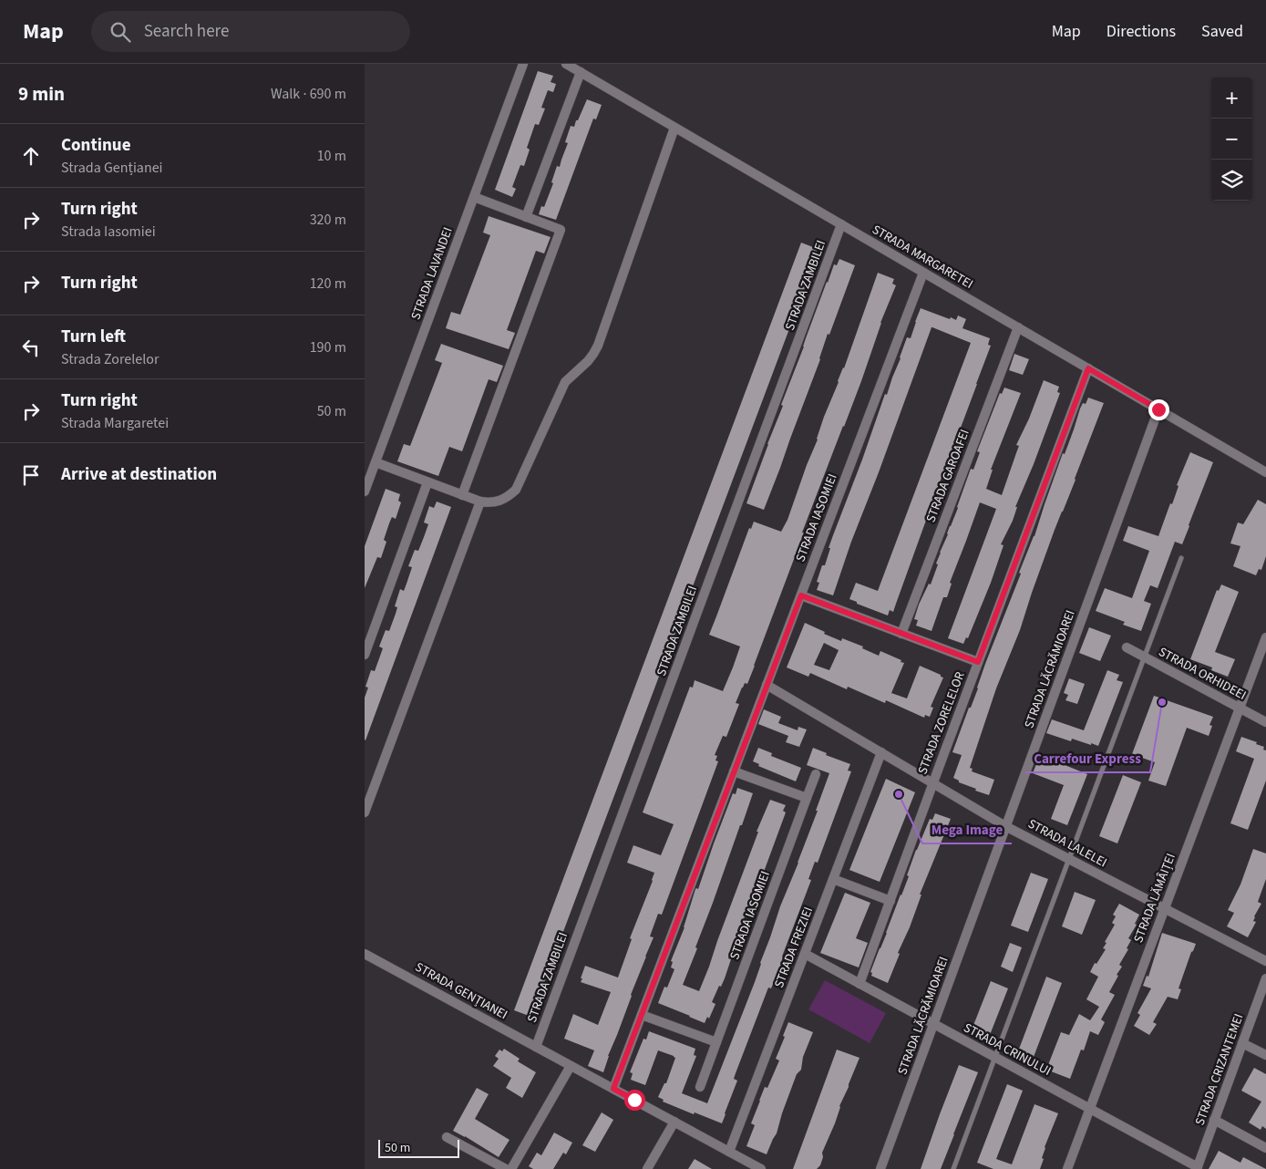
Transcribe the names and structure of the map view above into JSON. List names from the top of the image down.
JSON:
{
  "streets": {
    "street": [
      "STRADA MARGARETEI",
      "STRADA LAVANDEI",
      "STRADA ZAMBILEI",
      "STRADA GAROAFEI",
      "STRADA IASOMIEI",
      "STRADA LĂCRĂMIOAREI",
      "STRADA ORHIDEEI",
      "STRADA ZORELELOR",
      "STRADA LALELEI",
      "STRADA LĂMÂIȚEI",
      "STRADA FREZIEI",
      "STRADA GENȚIANEI",
      "STRADA CRINULUI",
      "STRADA CRIZANTEMEI"
    ]
  },
  "crossings": [
    ["STRADA MARGARETEI", "STRADA ZAMBILEI"],
    ["STRADA MARGARETEI", "STRADA GAROAFEI"],
    ["STRADA MARGARETEI", "STRADA IASOMIEI"],
    ["STRADA MARGARETEI", "STRADA LĂCRĂMIOAREI"],
    ["STRADA MARGARETEI", "STRADA ZORELELOR"],
    ["STRADA ZAMBILEI", "STRADA GENȚIANEI"],
    ["STRADA IASOMIEI", "STRADA LALELEI"],
    ["STRADA IASOMIEI", "STRADA GENȚIANEI"],
    ["STRADA LĂCRĂMIOAREI", "STRADA LALELEI"],
    ["STRADA LĂCRĂMIOAREI", "STRADA CRINULUI"],
    ["STRADA ORHIDEEI", "STRADA LĂMÂIȚEI"],
    ["STRADA ZORELELOR", "STRADA LALELEI"],
    ["STRADA ZORELELOR", "STRADA CRINULUI"],
    ["STRADA LALELEI", "STRADA LĂMÂIȚEI"],
    ["STRADA LALELEI", "STRADA FREZIEI"],
    ["STRADA LĂMÂIȚEI", "STRADA CRINULUI"],
    ["STRADA FREZIEI", "STRADA GENȚIANEI"],
    ["STRADA FREZIEI", "STRADA CRINULUI"],
    ["STRADA CRINULUI", "STRADA CRIZANTEMEI"]
  ],
  "places": ["Carrefour Express", "Mega Image"],
  "scale_bar": "50 m",
  "page": {
    "header": "Map",
    "search": "Search here",
    "nav": ["Map", "Directions", "Saved"],
    "heading": ["9 min", "Walk · 690 m"],
    "map_buttons": ["+", "−"],
    "list": [
      ["Continue", "Strada Gențianei", "10 m"],
      ["Turn right", "Strada Iasomiei", "320 m"],
      ["Turn right", "120 m"],
      ["Turn left", "Strada Zorelelor", "190 m"],
      ["Turn right", "Strada Margaretei", "50 m"],
      "Arrive at destination"
    ],
    "scale": "50 m"
  }
}
